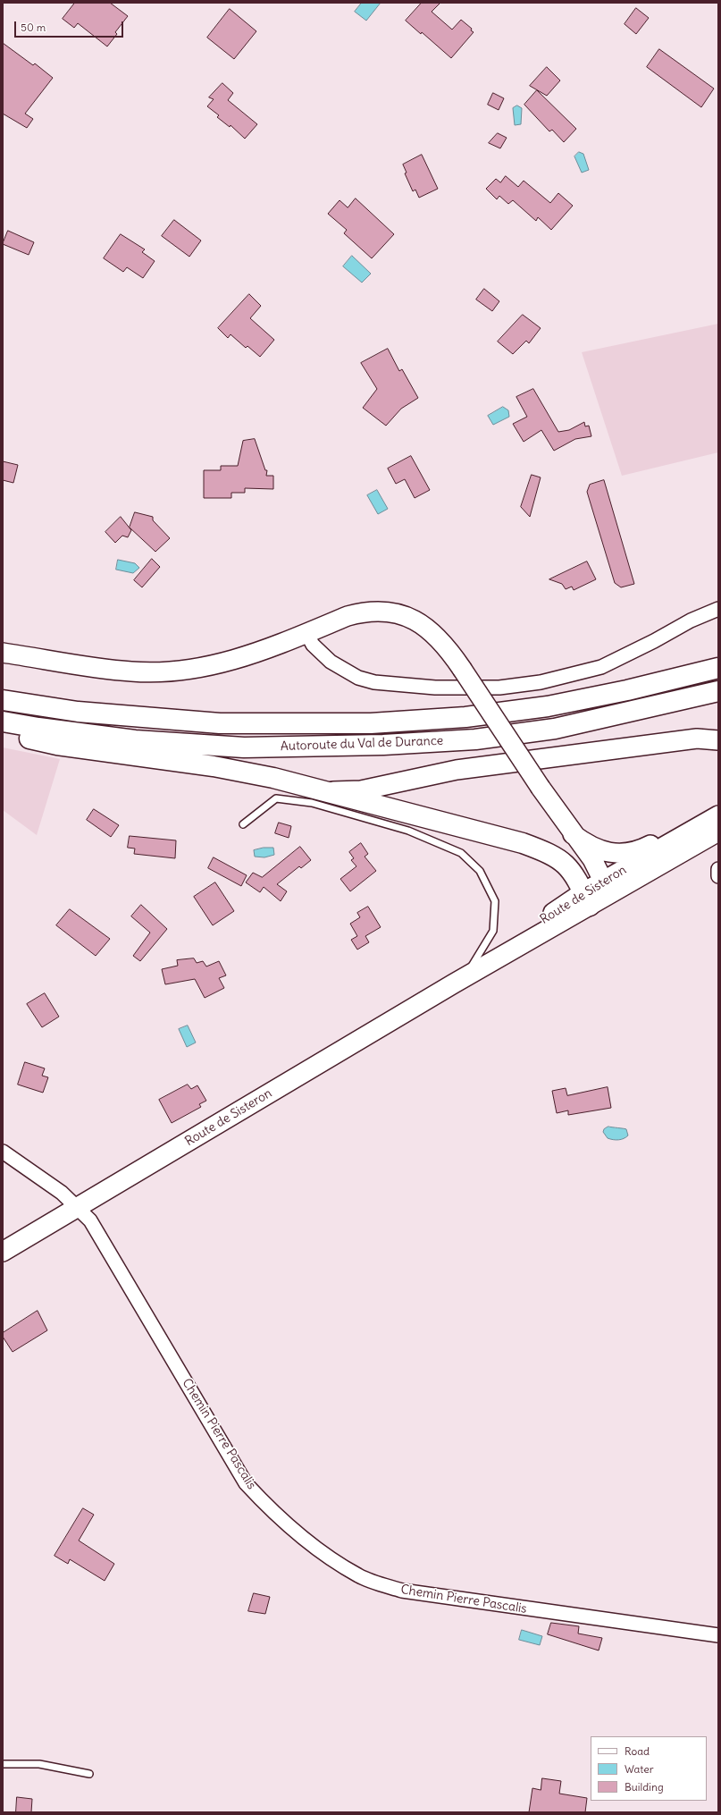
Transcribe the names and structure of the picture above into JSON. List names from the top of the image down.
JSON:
{
  "streets": {
    "highway": ["Autoroute du Val de Durance"],
    "street": ["Route de Sisteron", "Chemin Pierre Pascalis"]
  },
  "crossings": [
    ["Route de Sisteron", "Chemin Pierre Pascalis"]
  ],
  "legend": ["Road", "Water", "Building"],
  "scale_bar": "50 m"
}
